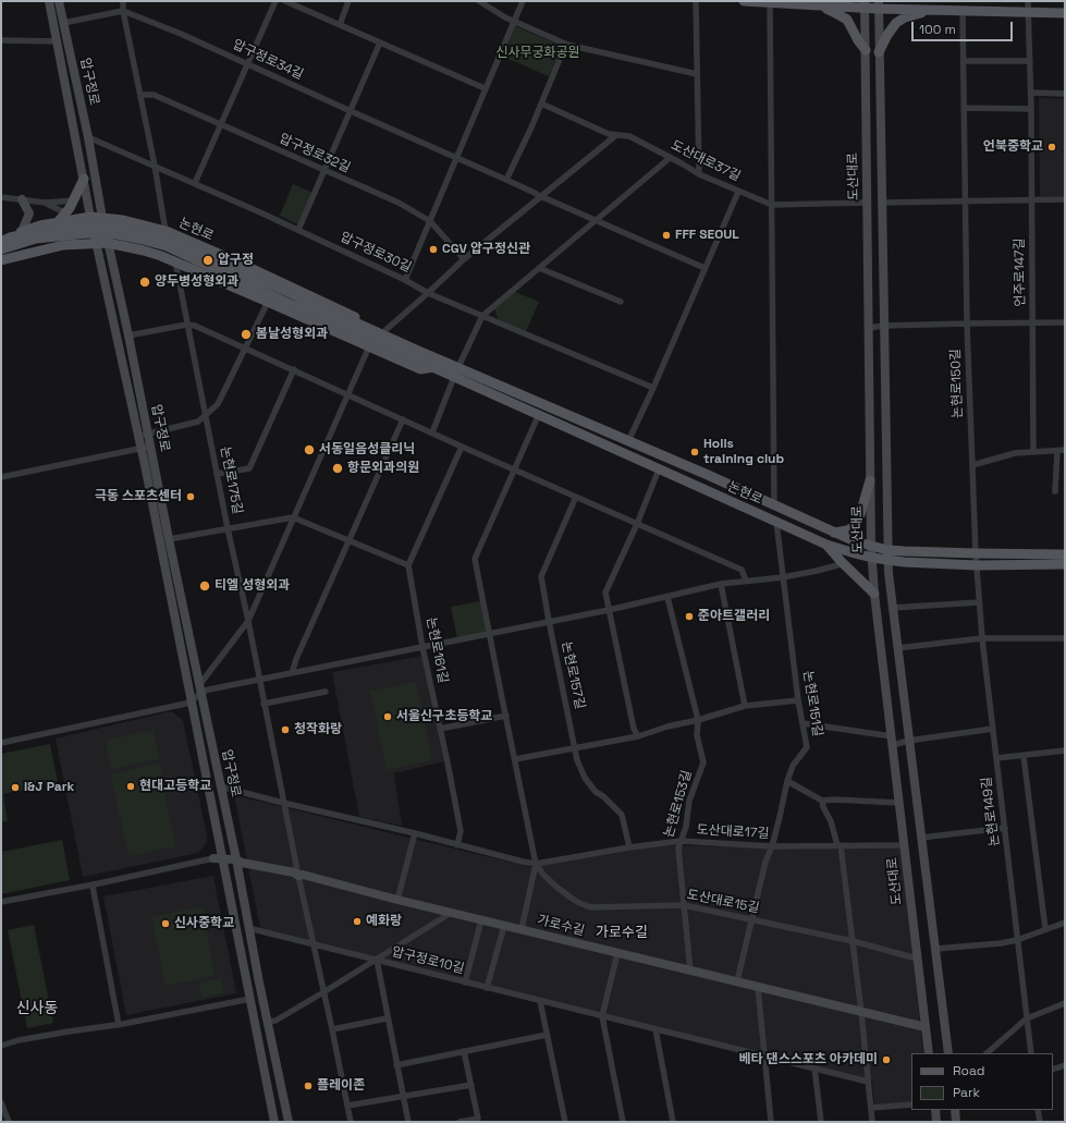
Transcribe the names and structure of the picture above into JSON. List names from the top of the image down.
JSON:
{
  "streets": {
    "main road": [
      "압구정로",
      "도산대로",
      "논현로",
      "가로수길"
    ],
    "street": [
      "압구정로34길",
      "압구정로32길",
      "도산대로37길",
      "압구정로30길",
      "언주로147길",
      "논현로150길",
      "논현로175길",
      "논현로161길",
      "논현로157길",
      "논현로151길",
      "논현로153길",
      "논현로149길",
      "도산대로17길",
      "도산대로15길",
      "압구정로10길"
    ]
  },
  "crossings": [
    ["압구정로", "논현로"],
    ["압구정로", "압구정로30길"],
    ["압구정로", "가로수길"],
    ["압구정로", "압구정로10길"],
    ["도산대로37길", "도산대로"],
    ["도산대로", "논현로"],
    ["도산대로", "도산대로17길"],
    ["도산대로", "도산대로15길"],
    ["도산대로", "가로수길"],
    ["논현로", "논현로150길"],
    ["논현로", "논현로175길"],
    ["논현로", "논현로151길"],
    ["논현로", "논현로149길"],
    ["논현로150길", "논현로149길"],
    ["논현로175길", "가로수길"],
    ["논현로175길", "압구정로10길"],
    ["논현로157길", "도산대로17길"],
    ["논현로151길", "도산대로17길"],
    ["논현로151길", "도산대로15길"],
    ["논현로151길", "가로수길"],
    ["논현로153길", "도산대로17길"],
    ["논현로153길", "도산대로15길"],
    ["논현로153길", "가로수길"],
    ["도산대로17길", "도산대로15길"]
  ],
  "districts": ["가로수길", "신사동"],
  "parks": ["신사무궁화공원"],
  "places": [
    "언북중학교",
    "FFF SEOUL",
    "CGV 압구정신관",
    "압구정",
    "양두병성형외과",
    "봄날성형외과",
    "서동일음성클리닉",
    "Holis training club",
    "항문외과의원",
    "극동 스포츠센터",
    "티엘 성형외과",
    "준아트갤러리",
    "서울신구초등학교",
    "청작화랑",
    "현대고등학교",
    "I&J Park",
    "예화랑",
    "신사중학교",
    "베타 댄스스포츠 아카데미",
    "플레이존"
  ],
  "legend": ["Road", "Park"],
  "scale_bar": "100 m"
}
